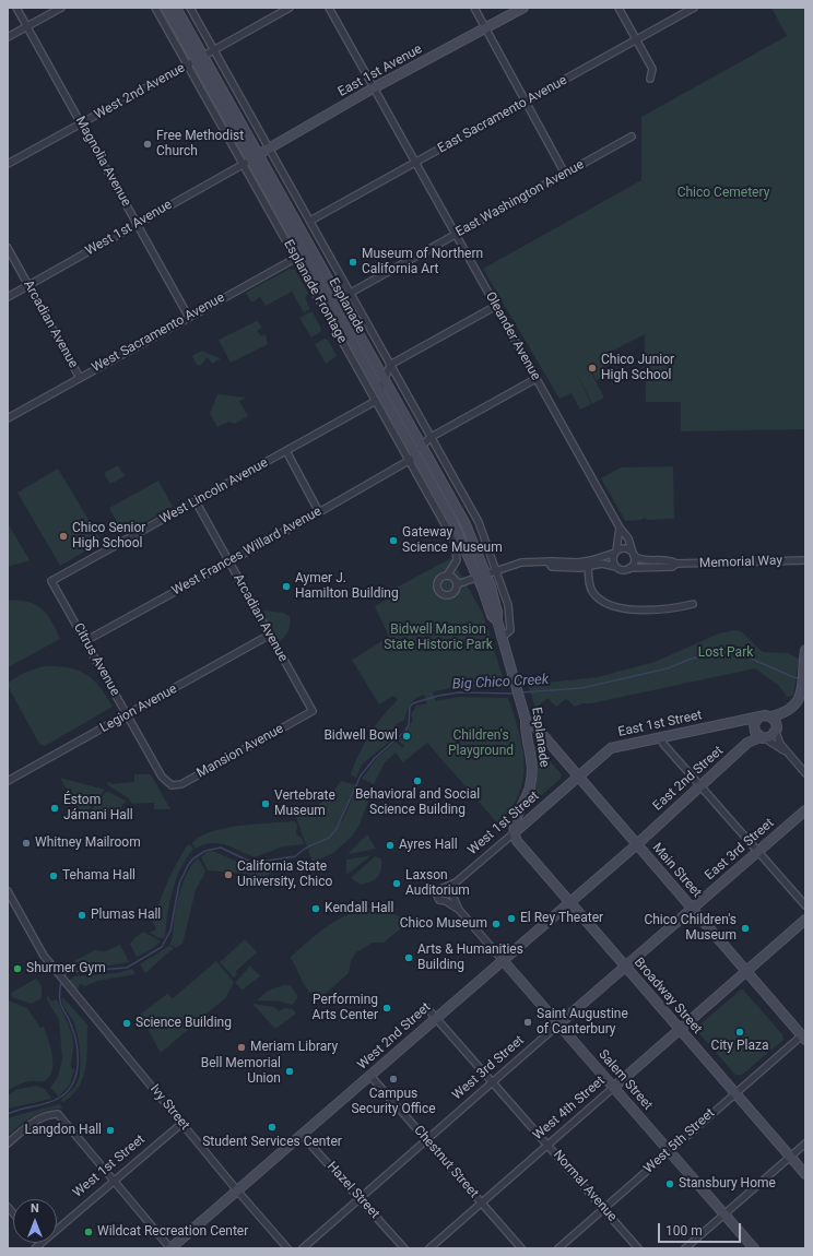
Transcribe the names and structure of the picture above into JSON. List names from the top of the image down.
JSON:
{
  "streets": {
    "street": [
      "East 1st Avenue",
      "West 2nd Avenue",
      "East Sacramento Avenue",
      "Magnolia Avenue",
      "East Washington Avenue",
      "West 1st Avenue",
      "Esplanade Frontage",
      "Esplanade",
      "Arcadian Avenue",
      "West Sacramento Avenue",
      "Oleander Avenue",
      "West Lincoln Avenue",
      "West Frances Willard Avenue",
      "Memorial Way",
      "Citrus Avenue",
      "Legion Avenue",
      "East 1st Street",
      "Mansion Avenue",
      "East 2nd Street",
      "West 1st Street",
      "East 3rd Street",
      "Main Street",
      "Broadway Street",
      "West 2nd Street",
      "West 3rd Street",
      "Salem Street",
      "Ivy Street",
      "West 4th Street",
      "West 5th Street",
      "Chestnut Street",
      "Normal Avenue",
      "Hazel Street"
    ]
  },
  "crossings": [
    ["East 1st Avenue", "West 1st Avenue"],
    ["East 1st Avenue", "Esplanade"],
    ["East 1st Avenue", "Oleander Avenue"],
    ["West 2nd Avenue", "Magnolia Avenue"],
    ["West 2nd Avenue", "Esplanade"],
    ["East Sacramento Avenue", "Oleander Avenue"],
    ["Magnolia Avenue", "West 1st Avenue"],
    ["Magnolia Avenue", "West Sacramento Avenue"],
    ["East Washington Avenue", "Esplanade"],
    ["East Washington Avenue", "Oleander Avenue"],
    ["West 1st Avenue", "Esplanade"],
    ["West 1st Avenue", "Arcadian Avenue"],
    ["Esplanade Frontage", "Esplanade"],
    ["Esplanade Frontage", "West Sacramento Avenue"],
    ["Esplanade Frontage", "West Lincoln Avenue"],
    ["Esplanade Frontage", "West Frances Willard Avenue"],
    ["Esplanade", "West Sacramento Avenue"],
    ["Esplanade", "West Frances Willard Avenue"],
    ["Esplanade", "West 1st Street"],
    ["Esplanade", "Main Street"],
    ["Esplanade", "Broadway Street"],
    ["Arcadian Avenue", "West Sacramento Avenue"],
    ["Arcadian Avenue", "West Lincoln Avenue"],
    ["Arcadian Avenue", "West Frances Willard Avenue"],
    ["Arcadian Avenue", "Legion Avenue"],
    ["Arcadian Avenue", "Mansion Avenue"],
    ["Oleander Avenue", "West Frances Willard Avenue"],
    ["Oleander Avenue", "Memorial Way"],
    ["West Lincoln Avenue", "Citrus Avenue"],
    ["West Frances Willard Avenue", "Citrus Avenue"],
    ["Citrus Avenue", "Legion Avenue"],
    ["Citrus Avenue", "Mansion Avenue"],
    ["East 1st Street", "East 2nd Street"],
    ["East 1st Street", "West 1st Street"],
    ["East 1st Street", "Main Street"],
    ["East 2nd Street", "Main Street"],
    ["East 2nd Street", "West 2nd Street"],
    ["West 1st Street", "Main Street"],
    ["West 1st Street", "Broadway Street"],
    ["West 1st Street", "Salem Street"],
    ["West 1st Street", "Ivy Street"],
    ["East 3rd Street", "Main Street"],
    ["East 3rd Street", "West 3rd Street"],
    ["Main Street", "West 2nd Street"],
    ["Main Street", "West 3rd Street"],
    ["Main Street", "West 4th Street"],
    ["Main Street", "West 5th Street"],
    ["Broadway Street", "West 2nd Street"],
    ["Broadway Street", "West 3rd Street"],
    ["Broadway Street", "West 4th Street"],
    ["Broadway Street", "West 5th Street"],
    ["West 2nd Street", "Salem Street"],
    ["West 2nd Street", "Ivy Street"],
    ["West 2nd Street", "Chestnut Street"],
    ["West 2nd Street", "Normal Avenue"],
    ["West 2nd Street", "Hazel Street"],
    ["West 3rd Street", "Salem Street"],
    ["West 3rd Street", "Chestnut Street"],
    ["West 3rd Street", "Normal Avenue"],
    ["West 3rd Street", "Hazel Street"],
    ["Salem Street", "West 4th Street"],
    ["Salem Street", "West 5th Street"],
    ["West 4th Street", "Chestnut Street"],
    ["West 4th Street", "Normal Avenue"],
    ["West 5th Street", "Normal Avenue"]
  ],
  "water": ["Big Chico Creek"],
  "parks": [
    "Chico Cemetery",
    "Bidwell Mansion State Historic Park",
    "Lost Park",
    "Children's Playground"
  ],
  "places": [
    "Free Methodist Church",
    "Museum of Northern California Art",
    "Chico Junior High School",
    "Chico Senior High School",
    "Gateway Science Museum",
    "Aymer J. Hamilton Building",
    "Bidwell Bowl",
    "Behavioral and Social Science Building",
    "Vertebrate Museum",
    "Éstom Jámani Hall",
    "Whitney Mailroom",
    "Ayres Hall",
    "California State University, Chico",
    "Tehama Hall",
    "Laxson Auditorium",
    "Kendall Hall",
    "Plumas Hall",
    "El Rey Theater",
    "Chico Museum",
    "Chico Children's Museum",
    "Arts & Humanities Building",
    "Shurmer Gym",
    "Performing Arts Center",
    "Saint Augustine of Canterbury",
    "Science Building",
    "City Plaza",
    "Meriam Library",
    "Bell Memorial Union",
    "Campus Security Office",
    "Student Services Center",
    "Langdon Hall",
    "Stansbury Home",
    "Wildcat Recreation Center"
  ],
  "scale_bar": "100 m",
  "north": "top"
}
